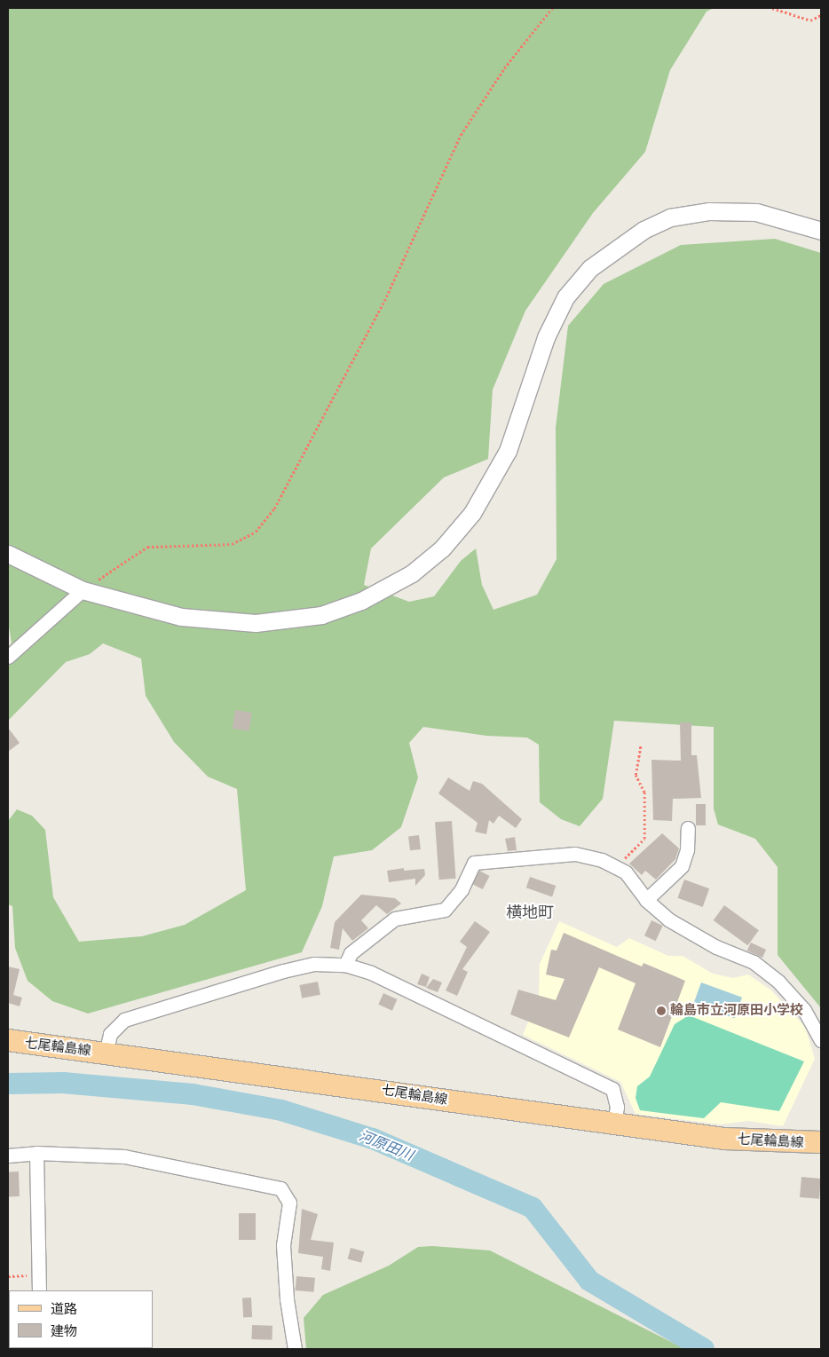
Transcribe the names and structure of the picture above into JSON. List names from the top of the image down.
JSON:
{
  "streets": {
    "main road": ["七尾輪島線"]
  },
  "districts": ["横地町"],
  "water": ["河原田川"],
  "places": ["輪島市立河原田小学校"],
  "legend": ["道路", "建物"]
}
